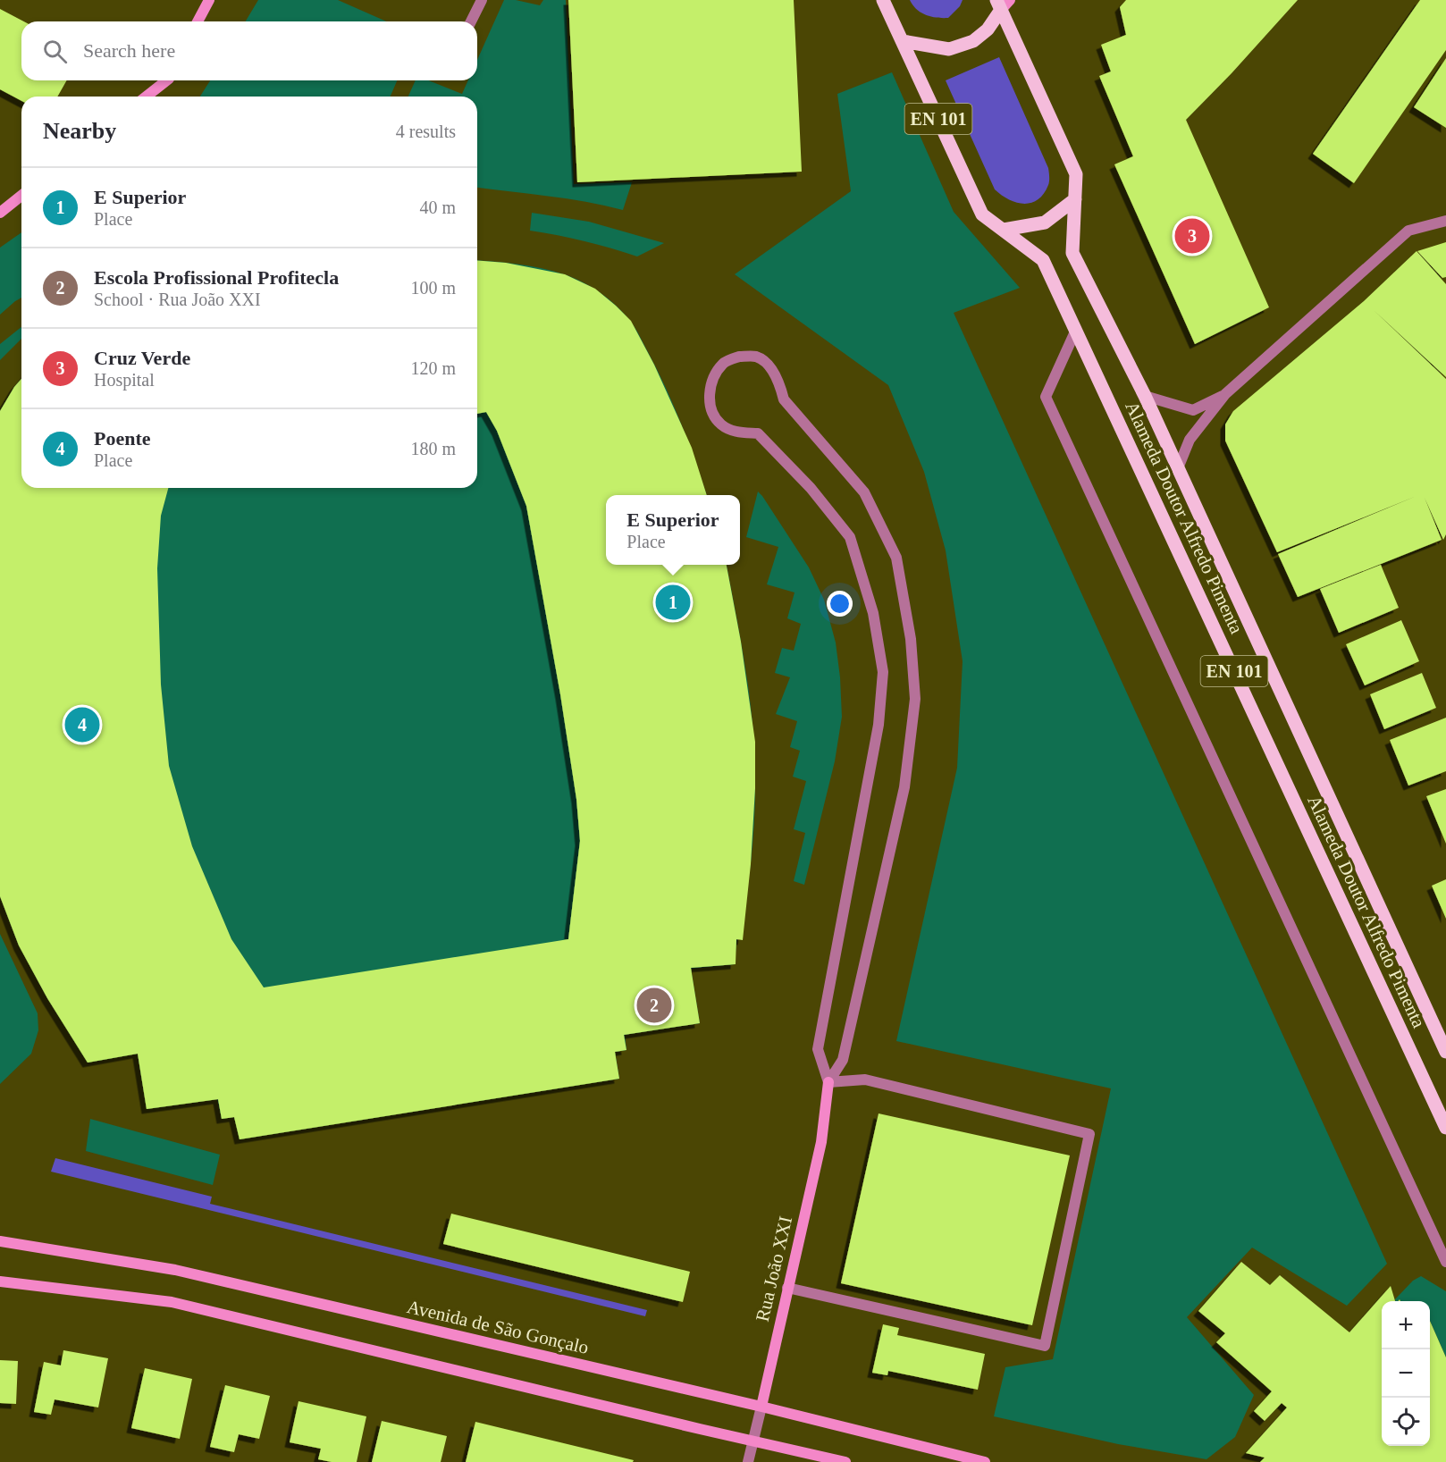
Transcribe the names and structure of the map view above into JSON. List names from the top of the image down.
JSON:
{
  "streets": {
    "main road": ["EN 101", "Alameda Doutor Alfredo Pimenta"],
    "street": ["Rua João XXI", "Avenida de São Gonçalo"]
  },
  "crossings": [
    ["Rua João XXI", "Avenida de São Gonçalo"]
  ],
  "page": {
    "search": "Search here",
    "heading": ["Nearby", "4 results"],
    "list": [
      {
        "mark": "1",
        "name": "E Superior",
        "note": "Place",
        "value": "40 m"
      },
      {
        "mark": "2",
        "name": "Escola Profissional Profitecla",
        "note": "School · Rua João XXI",
        "value": "100 m"
      },
      {
        "mark": "3",
        "name": "Cruz Verde",
        "note": "Hospital",
        "value": "120 m"
      },
      {
        "mark": "4",
        "name": "Poente",
        "note": "Place",
        "value": "180 m"
      }
    ],
    "pins": [
      "3",
      "1",
      "4",
      "2"
    ],
    "popup": ["E Superior", "Place"],
    "map_buttons": ["+", "−"]
  }
}
